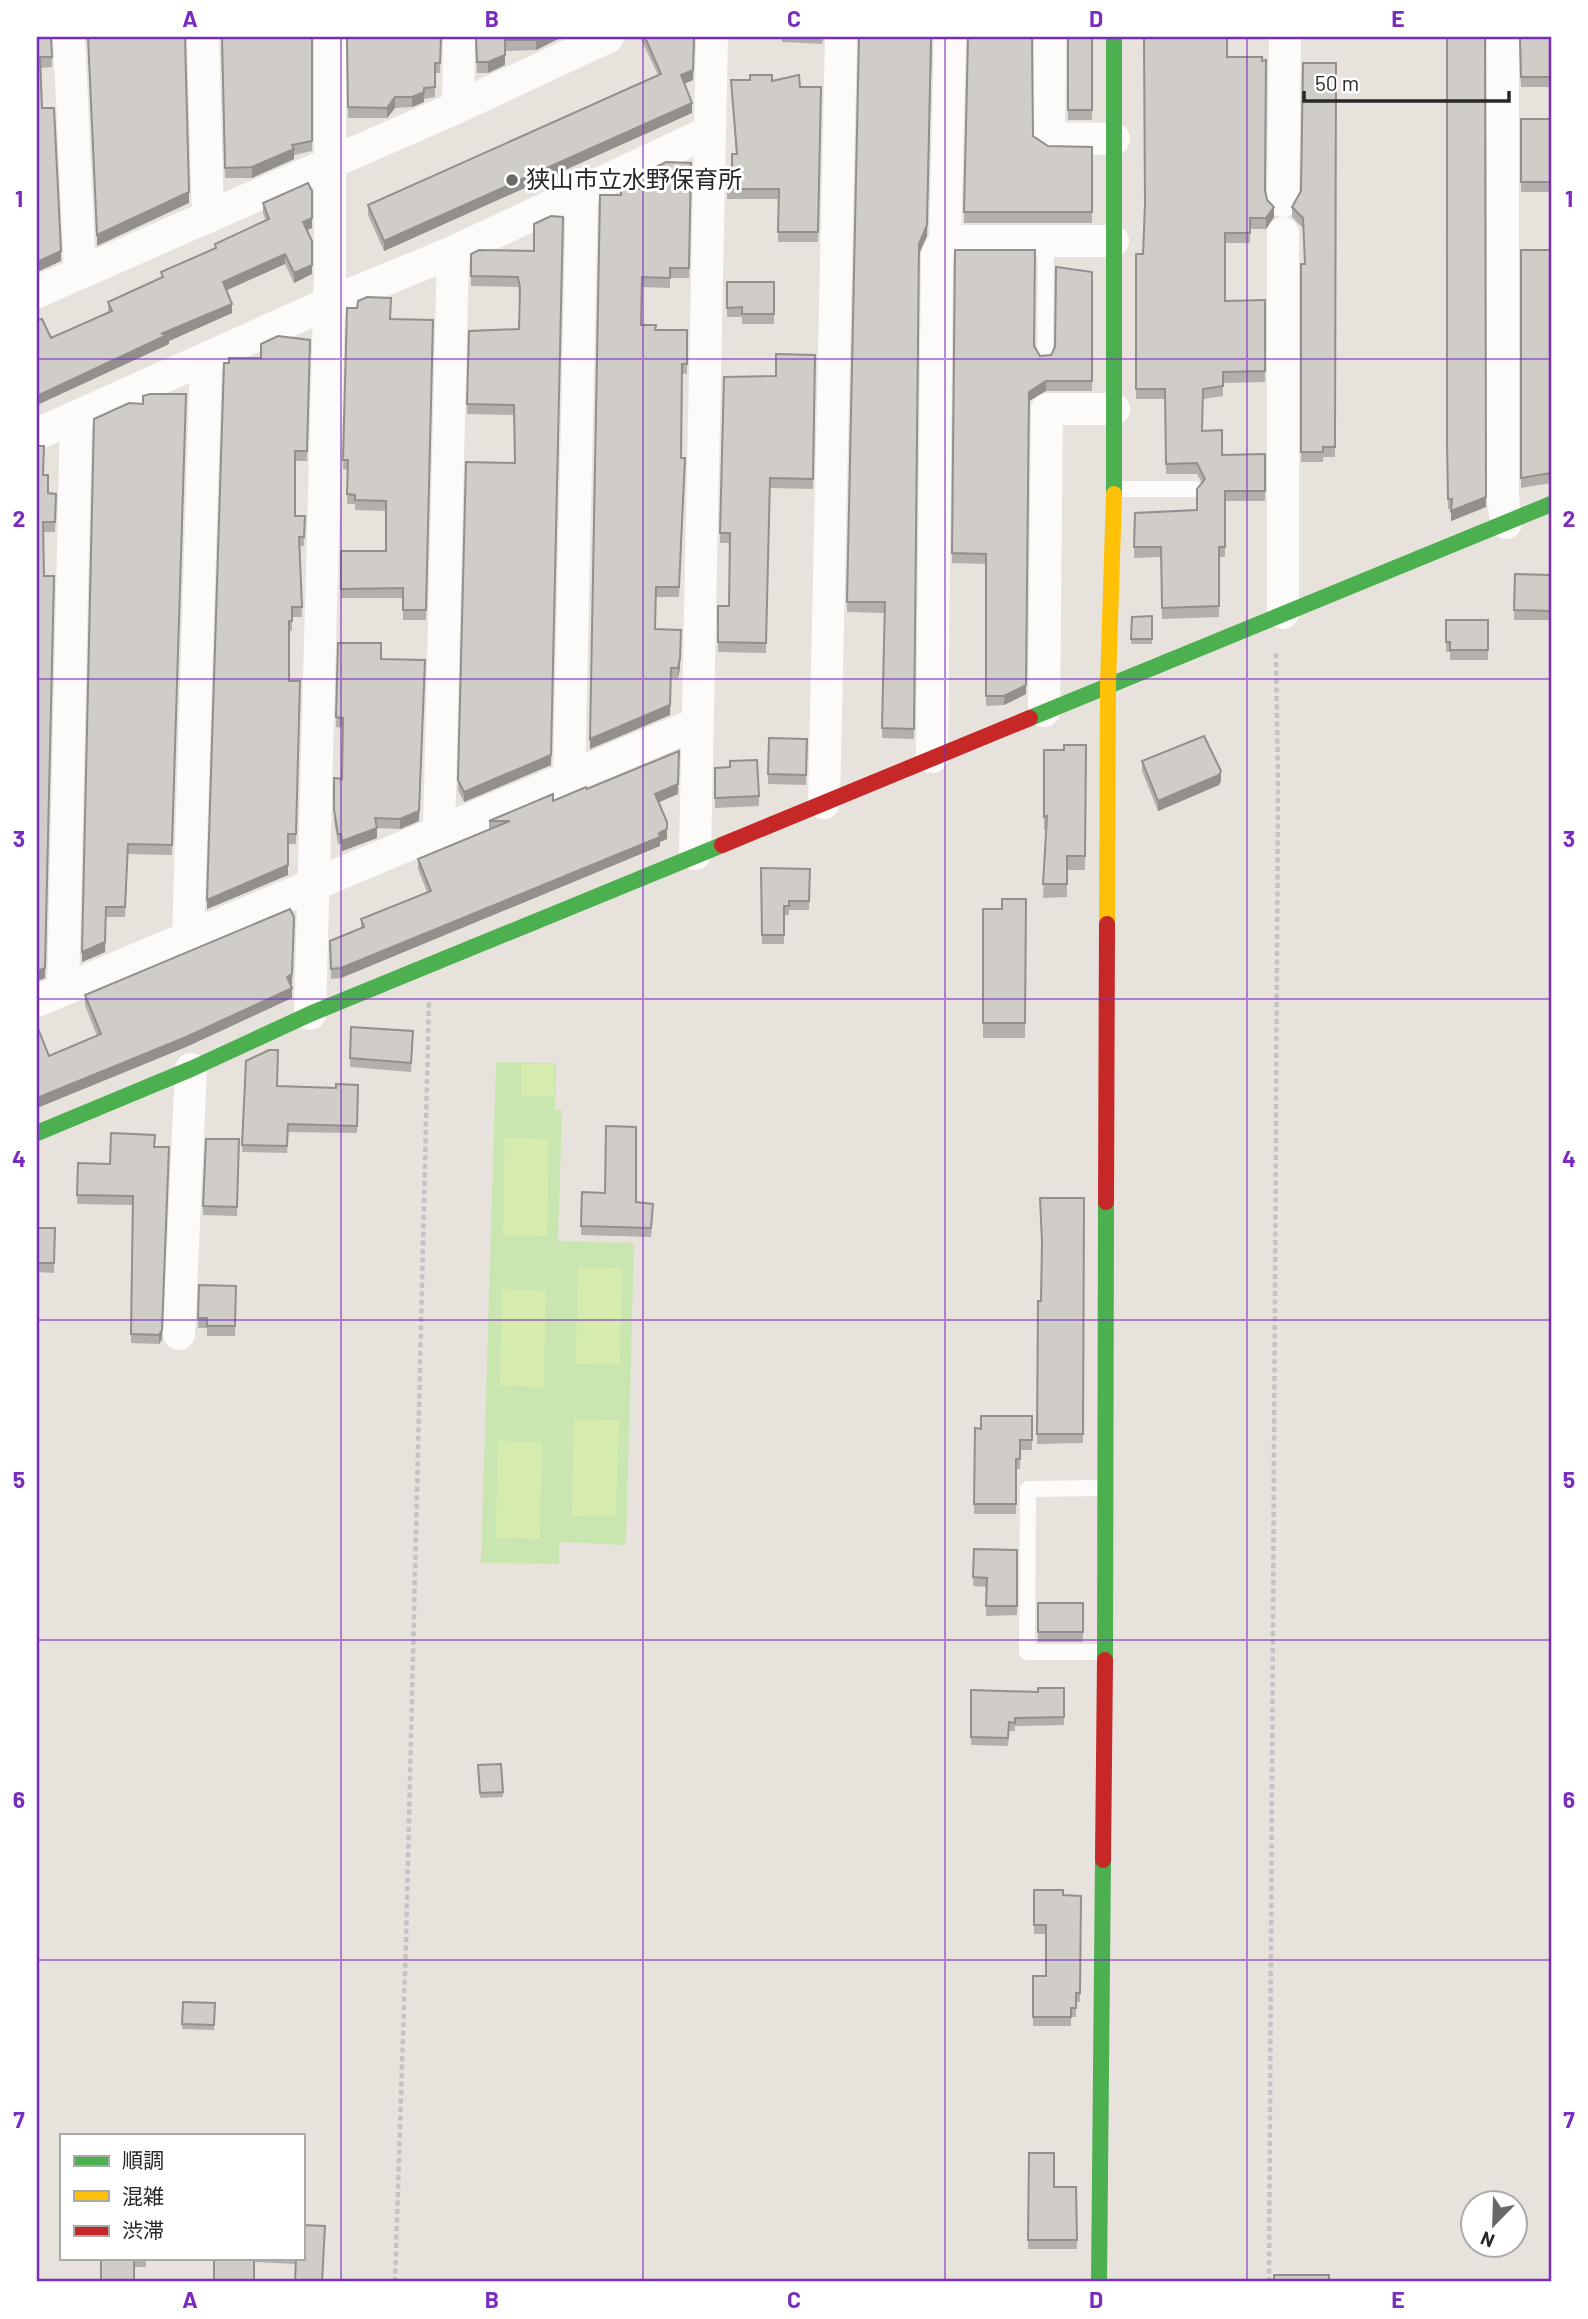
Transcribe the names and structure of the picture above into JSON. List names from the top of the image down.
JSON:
{
  "places": ["狭山市立水野保育所"],
  "legend": ["順調", "混雑", "渋滞"],
  "scale_bar": "50 m",
  "north": "bottom left",
  "grid": {
    "columns": [
      "A",
      "B",
      "C",
      "D",
      "E"
    ],
    "rows": [
      "1",
      "2",
      "3",
      "4",
      "5",
      "6",
      "7"
    ]
  }
}
